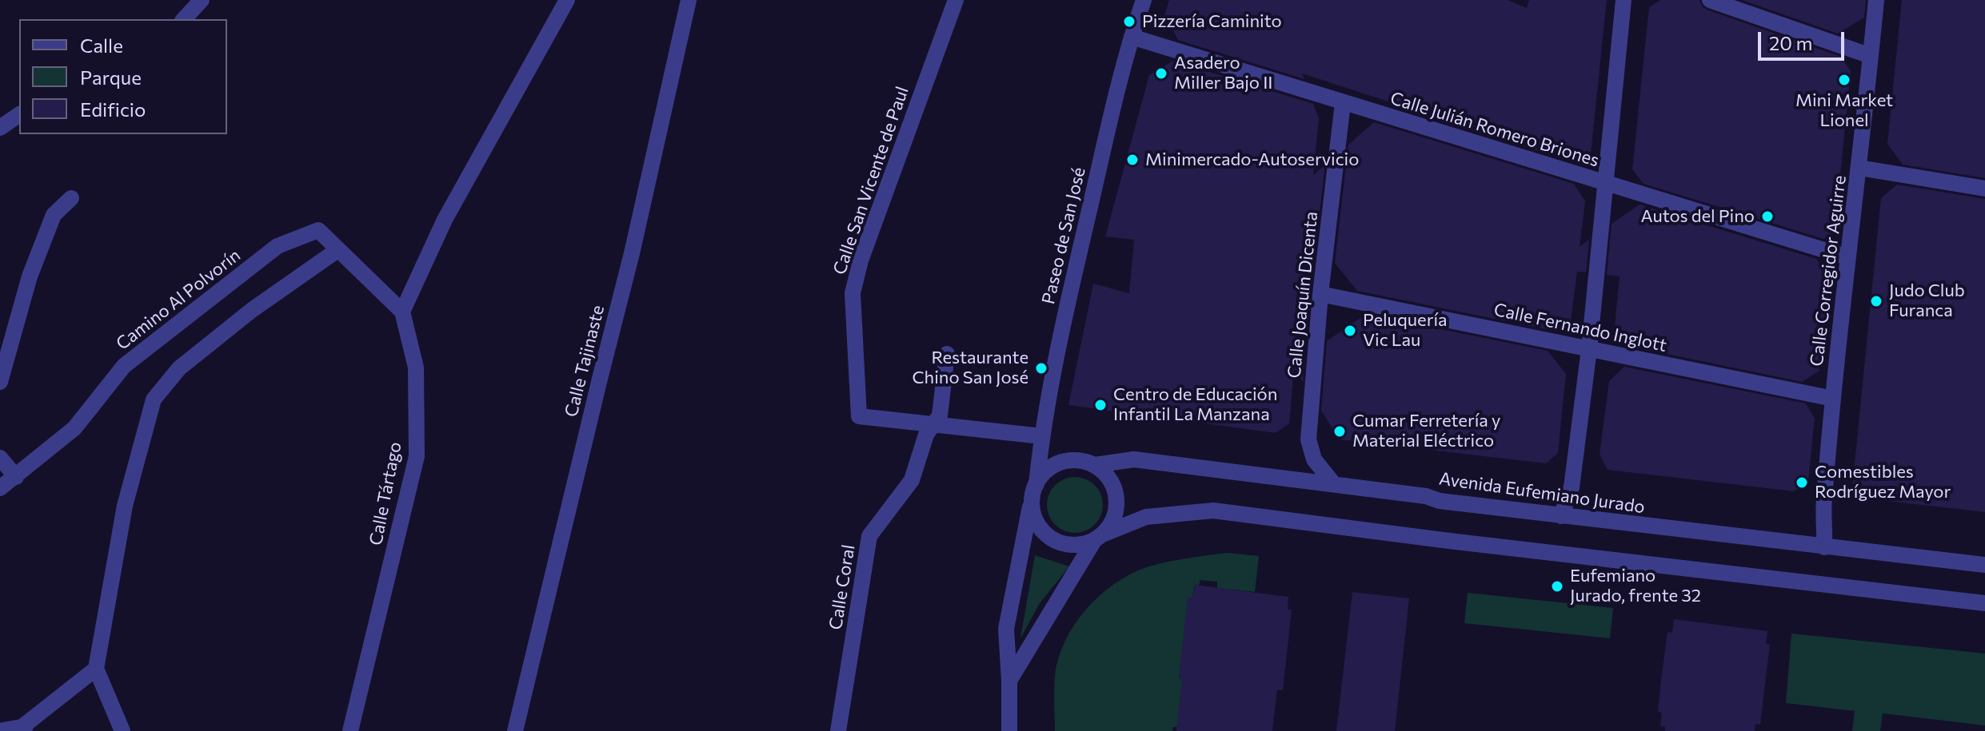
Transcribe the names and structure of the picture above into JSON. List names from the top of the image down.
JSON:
{
  "streets": {
    "street": [
      "Calle Julián Romero Briones",
      "Calle San Vicente de Paul",
      "Paseo de San José",
      "Calle Corregidor Aguirre",
      "Calle Joaquín Dicenta",
      "Camino Al Polvorín",
      "Calle Fernando Inglott",
      "Calle Tajinaste",
      "Avenida Eufemiano Jurado",
      "Calle Tártago",
      "Calle Coral"
    ]
  },
  "crossings": [
    ["Calle Julián Romero Briones", "Paseo de San José"],
    ["Calle Julián Romero Briones", "Calle Corregidor Aguirre"],
    ["Calle Julián Romero Briones", "Calle Joaquín Dicenta"],
    ["Calle San Vicente de Paul", "Calle Coral"],
    ["Paseo de San José", "Avenida Eufemiano Jurado"],
    ["Calle Corregidor Aguirre", "Calle Fernando Inglott"],
    ["Calle Corregidor Aguirre", "Avenida Eufemiano Jurado"],
    ["Calle Joaquín Dicenta", "Calle Fernando Inglott"],
    ["Calle Joaquín Dicenta", "Avenida Eufemiano Jurado"]
  ],
  "places": [
    "Pizzería Caminito",
    "Asadero Miller Bajo II",
    "Mini Market Lionel",
    "Minimercado-Autoservicio",
    "Autos del Pino",
    "Judo Club Furanca",
    "Peluquería Vic Lau",
    "Restaurante Chino San José",
    "Centro de Educación Infantil La Manzana",
    "Cumar Ferretería y Material Eléctrico",
    "Comestibles Rodríguez Mayor",
    "Eufemiano Jurado, frente 32"
  ],
  "legend": ["Calle", "Parque", "Edificio"],
  "scale_bar": "20 m"
}
